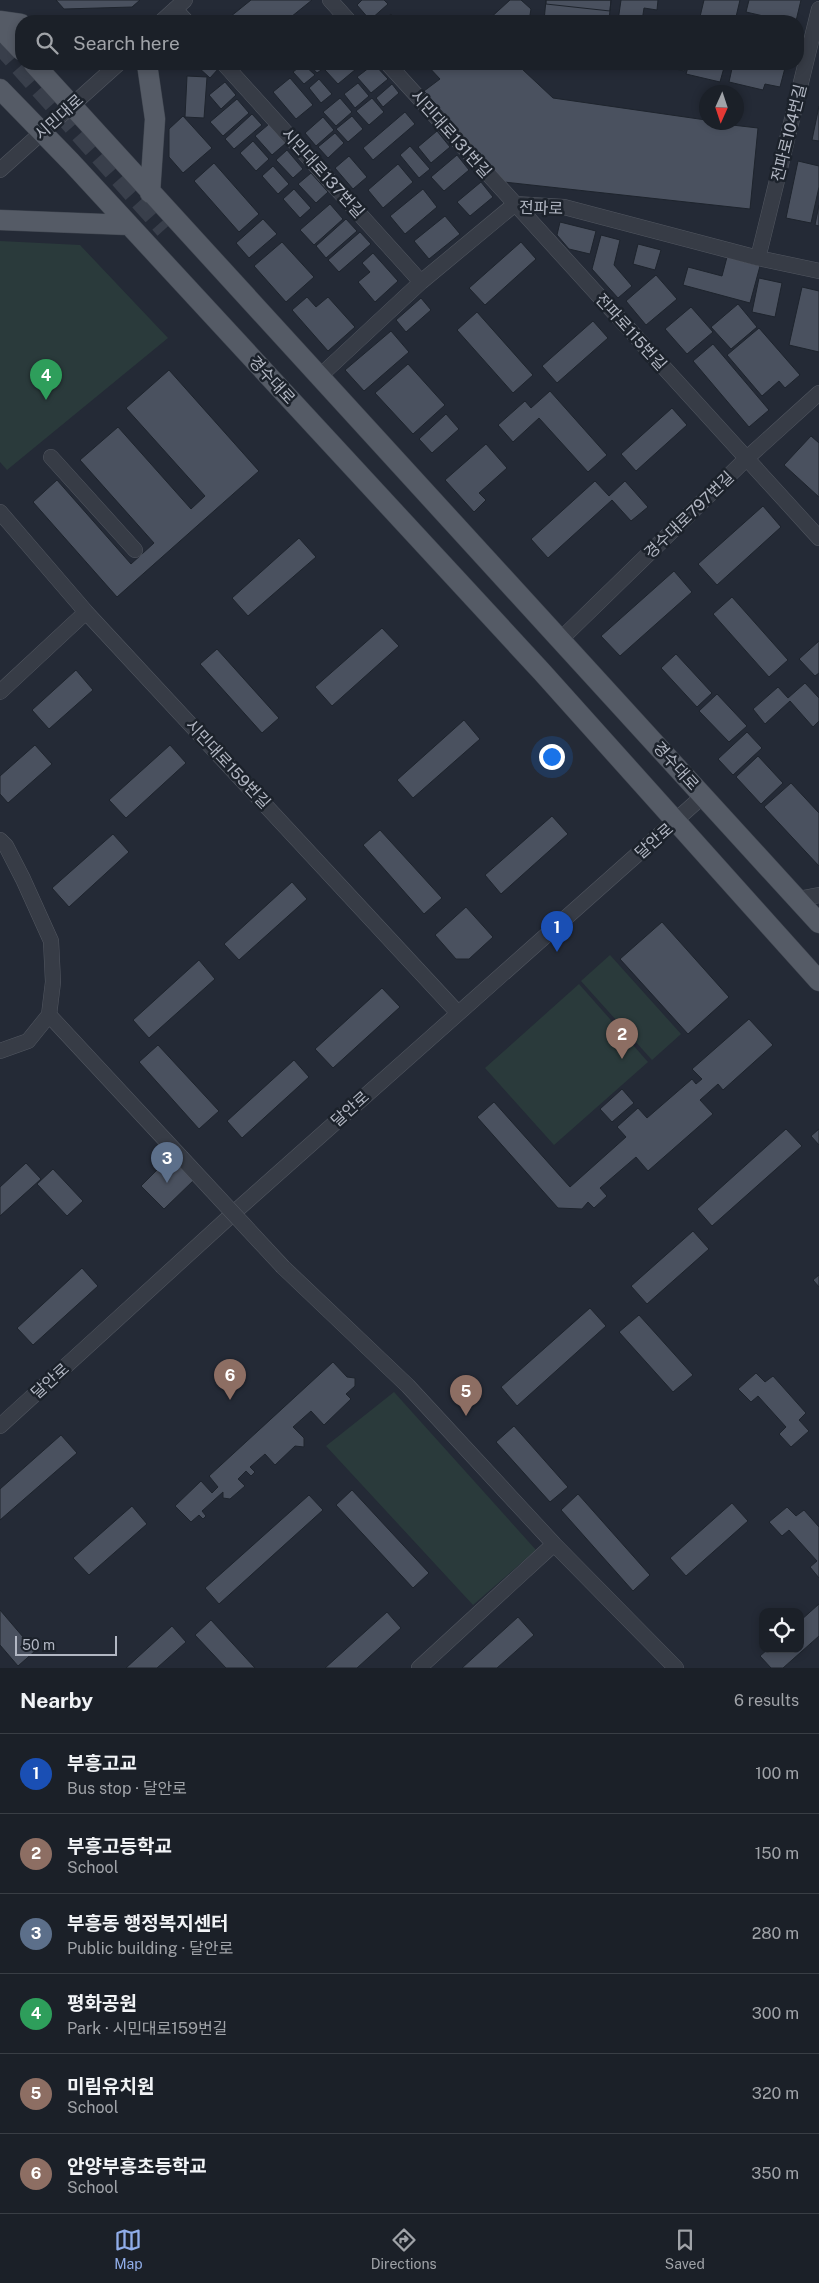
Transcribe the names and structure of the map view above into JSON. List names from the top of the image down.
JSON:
{
  "streets": {
    "main road": ["경수대로"],
    "street": [
      "시민대로",
      "전파로104번길",
      "시민대로131번길",
      "시민대로137번길",
      "전파로",
      "전파로115번길",
      "경수대로797번길",
      "시민대로159번길",
      "달안로"
    ]
  },
  "crossings": [
    ["시민대로", "경수대로"],
    ["전파로104번길", "전파로"],
    ["시민대로131번길", "전파로"],
    ["시민대로131번길", "전파로115번길"],
    ["시민대로137번길", "전파로"],
    ["전파로", "전파로115번길"],
    ["전파로", "경수대로"],
    ["전파로115번길", "경수대로797번길"],
    ["경수대로", "경수대로797번길"],
    ["경수대로", "달안로"],
    ["시민대로159번길", "달안로"]
  ],
  "scale_bar": "50 m",
  "north": "bottom",
  "page": {
    "search": "Search here",
    "pins": [
      "4",
      "1",
      "2",
      "3",
      "6",
      "5"
    ],
    "scale": "50 m",
    "heading": ["Nearby", "6 results"],
    "list": [
      {
        "mark": "1",
        "name": "부흥고교",
        "note": "Bus stop · 달안로",
        "value": "100 m"
      },
      {
        "mark": "2",
        "name": "부흥고등학교",
        "note": "School",
        "value": "150 m"
      },
      {
        "mark": "3",
        "name": "부흥동 행정복지센터",
        "note": "Public building · 달안로",
        "value": "280 m"
      },
      {
        "mark": "4",
        "name": "평화공원",
        "note": "Park · 시민대로159번길",
        "value": "300 m"
      },
      {
        "mark": "5",
        "name": "미림유치원",
        "note": "School",
        "value": "320 m"
      },
      {
        "mark": "6",
        "name": "안양부흥초등학교",
        "note": "School",
        "value": "350 m"
      }
    ],
    "nav": ["Map", "Directions", "Saved"]
  }
}
